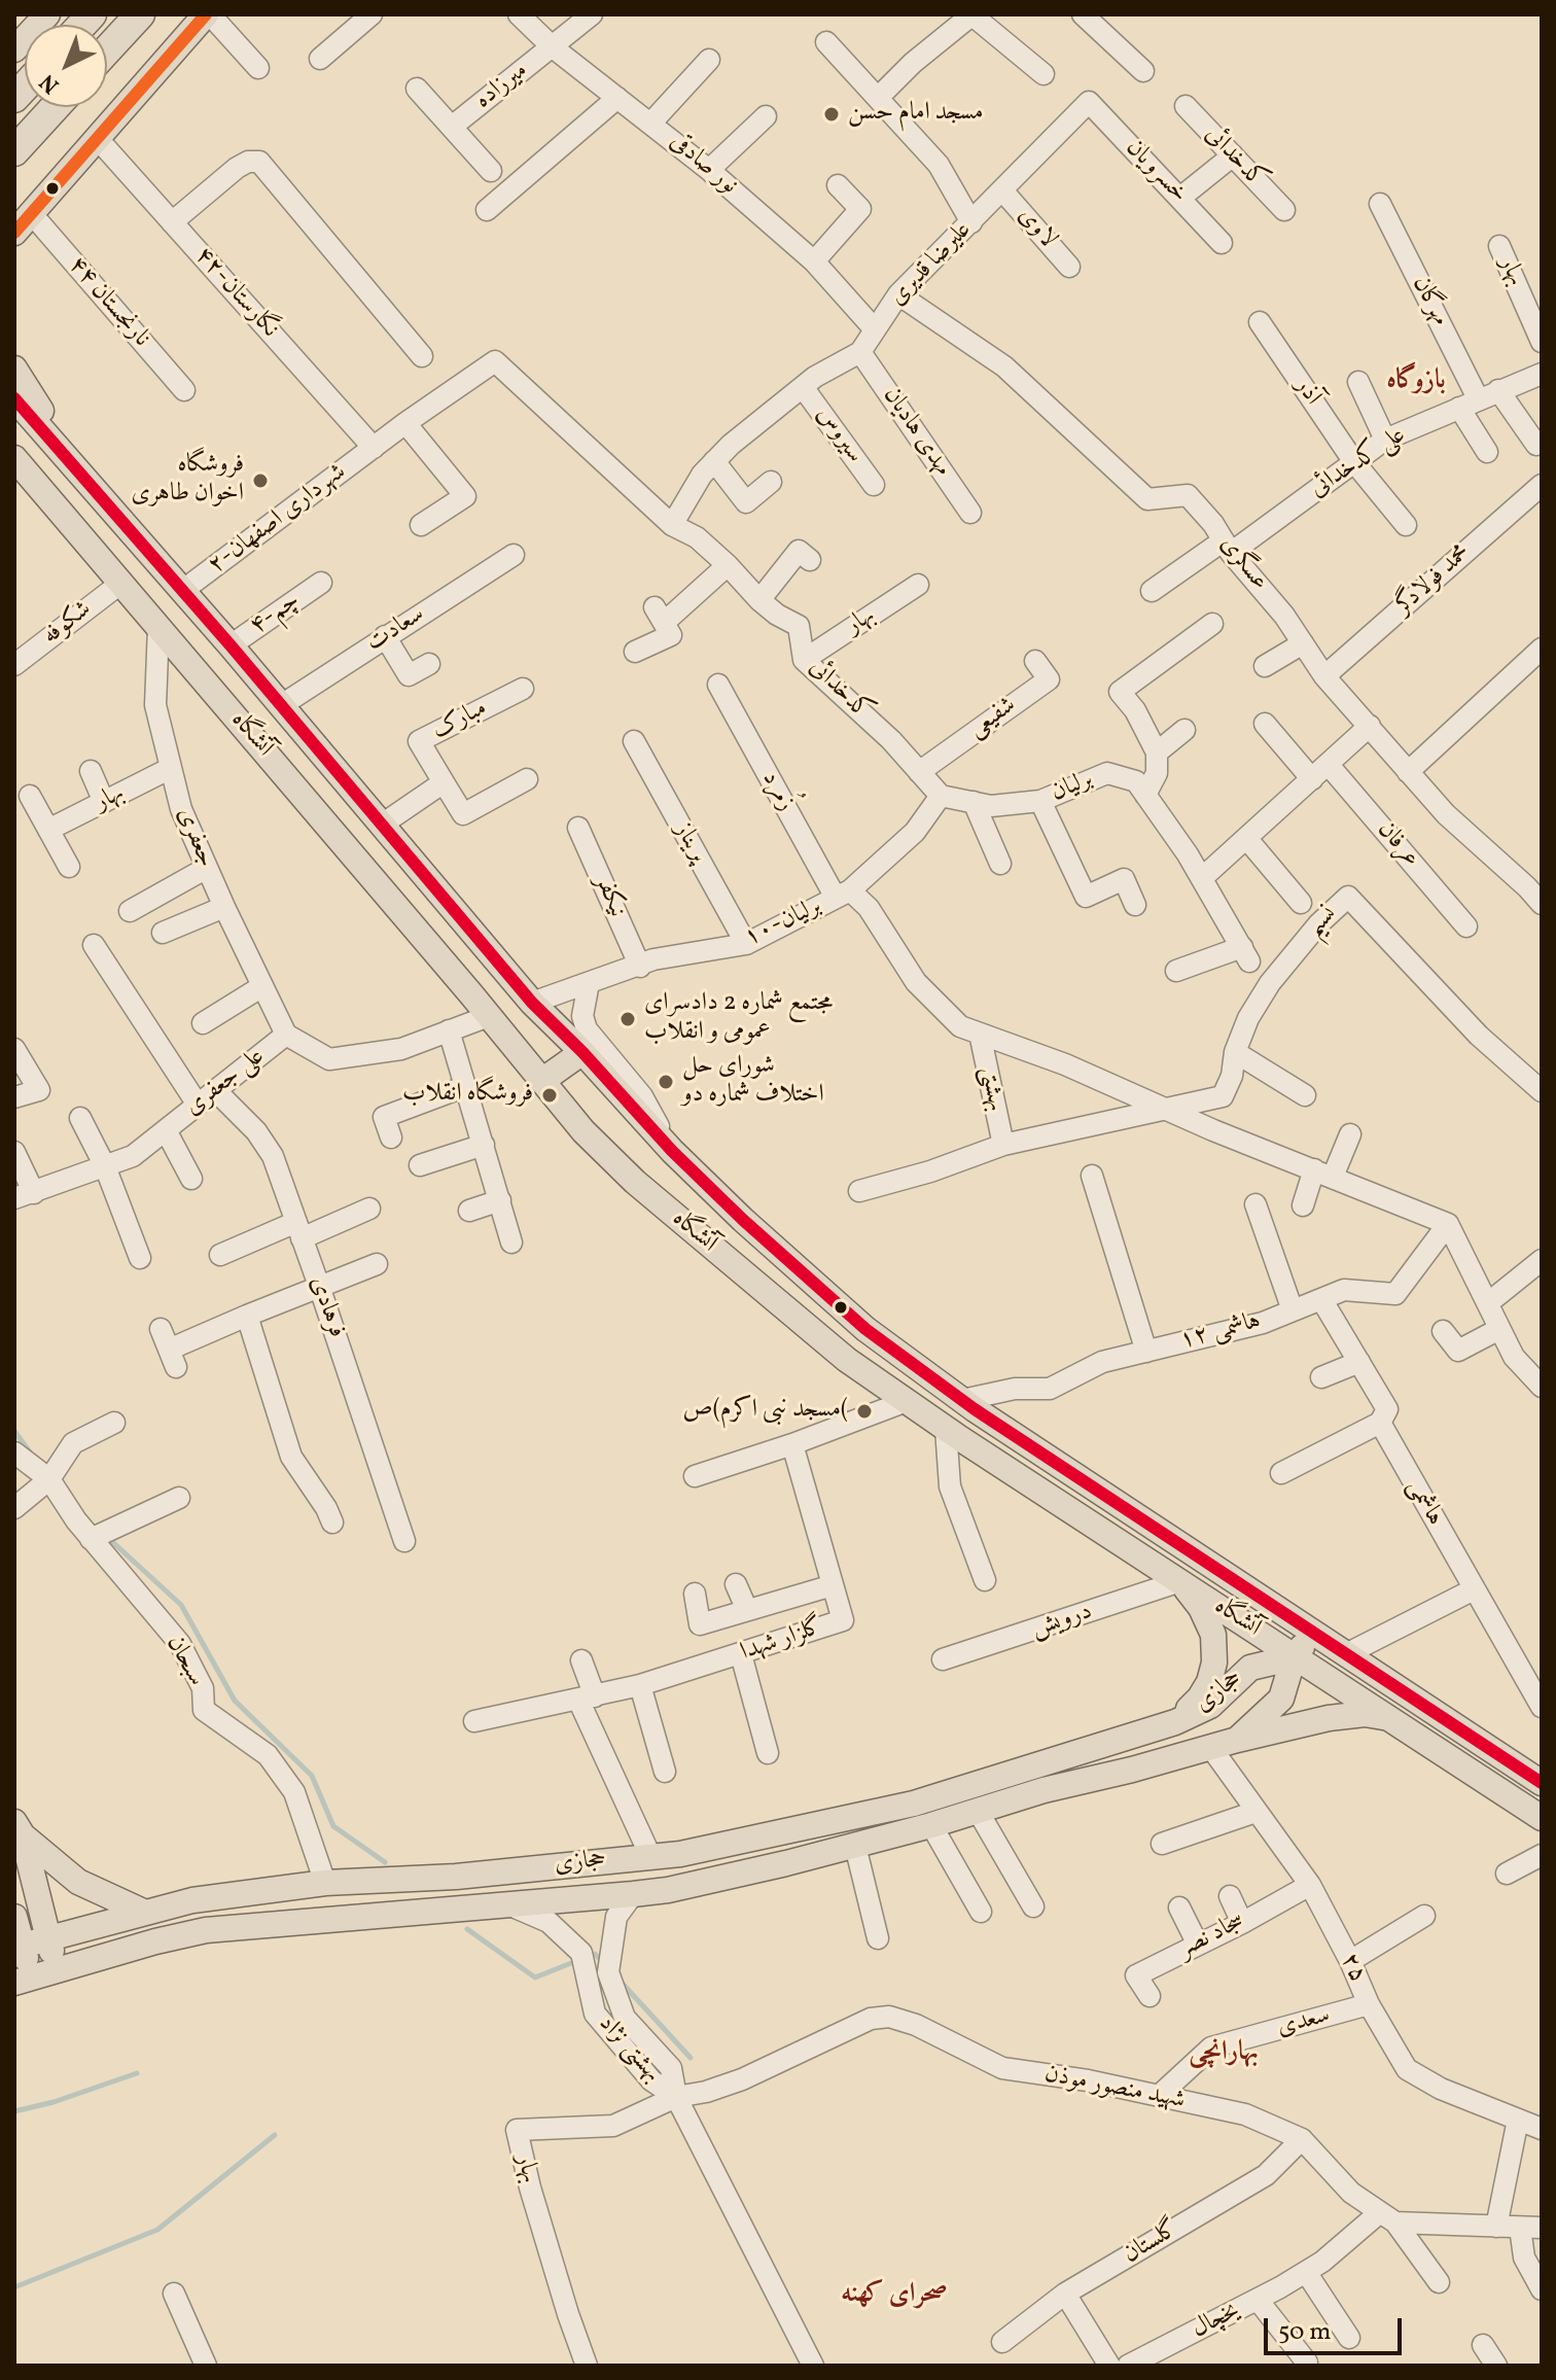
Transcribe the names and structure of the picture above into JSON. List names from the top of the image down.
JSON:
{
  "streets": {
    "main road": ["آتشگاه", "حجازی"],
    "street": [
      "میرزاده",
      "کدخدائی",
      "نور صادقی",
      "خسرویان",
      "لاوی",
      "علیرضا قدیری",
      "بهار",
      "۴۲-نگارستان",
      "مهرگان",
      "۴۴ نارنجستان",
      "آذر",
      "مهدی هادیان",
      "سیروس",
      "علی کدخدائی",
      "۲-شهرداری اصفهان",
      "عسگری",
      "محمد فولادگر",
      "۴-چم",
      "شکوفه",
      "سعادت",
      "شفیعی",
      "مبارک",
      "برلیان",
      "زُمرد",
      "جعفری",
      "پریناز",
      "عرفان",
      "نیکفر",
      "نسیم",
      "۱۰-برلیان",
      "علی جعفری",
      "بهشتی",
      "فرهادی",
      "۱۲ هاشمی",
      "هاشمی",
      "درویش",
      "گلزار شهدا",
      "سبحان",
      "سجاد نصر",
      "۲۵",
      "سعدی",
      "بهشتی نژاد",
      "شهید منصور موذن",
      "گلستان",
      "یخچال"
    ]
  },
  "crossings": [
    ["میرزاده", "نور صادقی"],
    ["کدخدائی", "علیرضا قدیری"],
    ["کدخدائی", "بهار"],
    ["کدخدائی", "۲-شهرداری اصفهان"],
    ["کدخدائی", "شفیعی"],
    ["کدخدائی", "برلیان"],
    ["کدخدائی", "۱۰-برلیان"],
    ["نور صادقی", "علیرضا قدیری"],
    ["خسرویان", "علیرضا قدیری"],
    ["لاوی", "علیرضا قدیری"],
    ["علیرضا قدیری", "مهدی هادیان"],
    ["علیرضا قدیری", "سیروس"],
    ["علیرضا قدیری", "عسگری"],
    ["بهار", "جعفری"],
    ["بهار", "بهشتی نژاد"],
    ["بهار", "شهید منصور موذن"],
    ["۴۲-نگارستان", "۲-شهرداری اصفهان"],
    ["مهرگان", "علی کدخدائی"],
    ["آذر", "علی کدخدائی"],
    ["علی کدخدائی", "عسگری"],
    ["۲-شهرداری اصفهان", "آتشگاه"],
    ["عسگری", "محمد فولادگر"],
    ["۴-چم", "آتشگاه"],
    ["شکوفه", "آتشگاه"],
    ["سعادت", "آتشگاه"],
    ["مبارک", "آتشگاه"],
    ["آتشگاه", "جعفری"],
    ["آتشگاه", "علی جعفری"],
    ["آتشگاه", "۱۲ هاشمی"],
    ["آتشگاه", "درویش"],
    ["آتشگاه", "حجازی"],
    ["برلیان", "۱۰-برلیان"],
    ["زُمرد", "نسیم"],
    ["زُمرد", "۱۰-برلیان"],
    ["زُمرد", "بهشتی"],
    ["زُمرد", "۱۲ هاشمی"],
    ["جعفری", "علی جعفری"],
    ["پریناز", "۱۰-برلیان"],
    ["نیکفر", "۱۰-برلیان"],
    ["علی جعفری", "فرهادی"],
    ["۱۲ هاشمی", "هاشمی"],
    ["سبحان", "حجازی"],
    ["حجازی", "۲۵"],
    ["حجازی", "بهشتی نژاد"],
    ["سجاد نصر", "۲۵"],
    ["۲۵", "سعدی"],
    ["سعدی", "شهید منصور موذن"],
    ["بهشتی نژاد", "شهید منصور موذن"],
    ["شهید منصور موذن", "گلستان"],
    ["شهید منصور موذن", "یخچال"]
  ],
  "districts": ["بازوگاه", "بهارانچی", "صحرای کهنه"],
  "places": [
    "مسجد امام حسن",
    "فروشگاه اخوان طاهری",
    "مجتمع شماره 2 دادسرای عمومی و انقلاب",
    "شورای حل اختلاف شماره دو",
    "فروشگاه انقلاب",
    "مسجد نبی اکرم)ص("
  ],
  "scale_bar": "50 m",
  "north": "bottom left"
}
